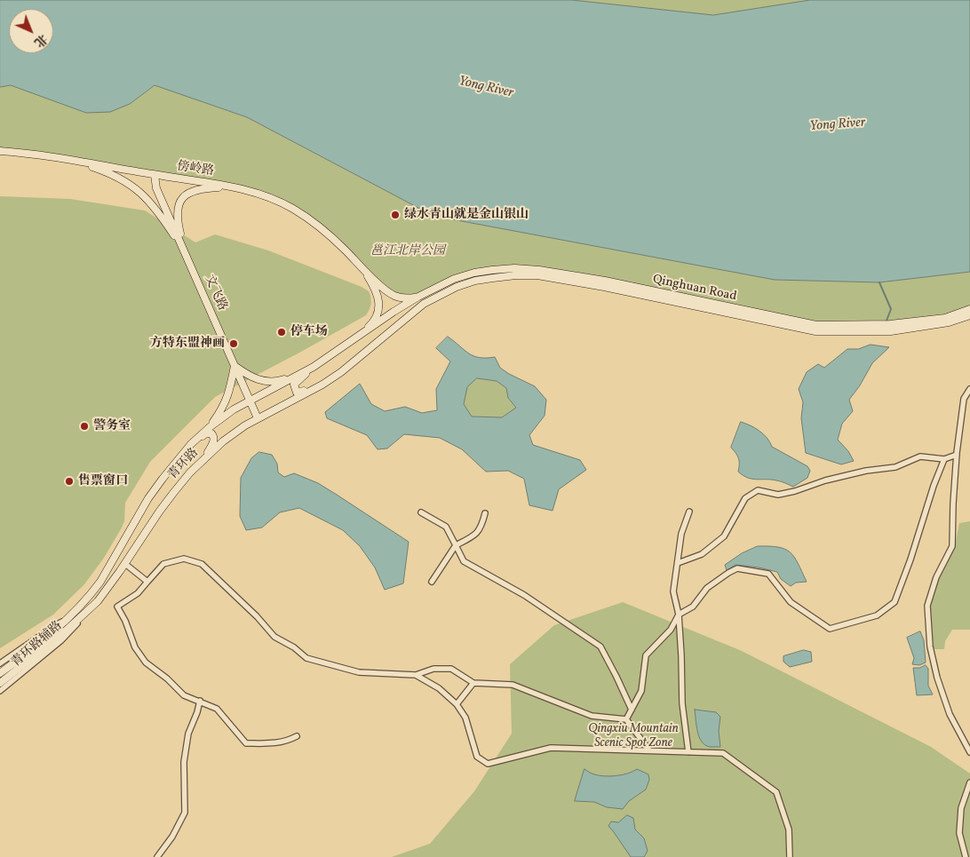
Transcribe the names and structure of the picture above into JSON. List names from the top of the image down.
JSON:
{
  "streets": {
    "main road": [
      "傍岭路",
      "Qinghuan Road",
      "文飞路",
      "青环路"
    ],
    "street": ["青环路辅路"]
  },
  "crossings": [
    ["傍岭路", "文飞路"],
    ["Qinghuan Road", "青环路"],
    ["文飞路", "青环路"],
    ["青环路", "青环路辅路"]
  ],
  "water": ["Yong River"],
  "parks": ["邕江北岸公园", "Qingxiu Mountain Scenic Spot Zone"],
  "places": [
    "绿水青山就是金山银山",
    "停车场",
    "方特东盟神画",
    "警务室",
    "售票窗口"
  ],
  "north": "bottom right"
}
